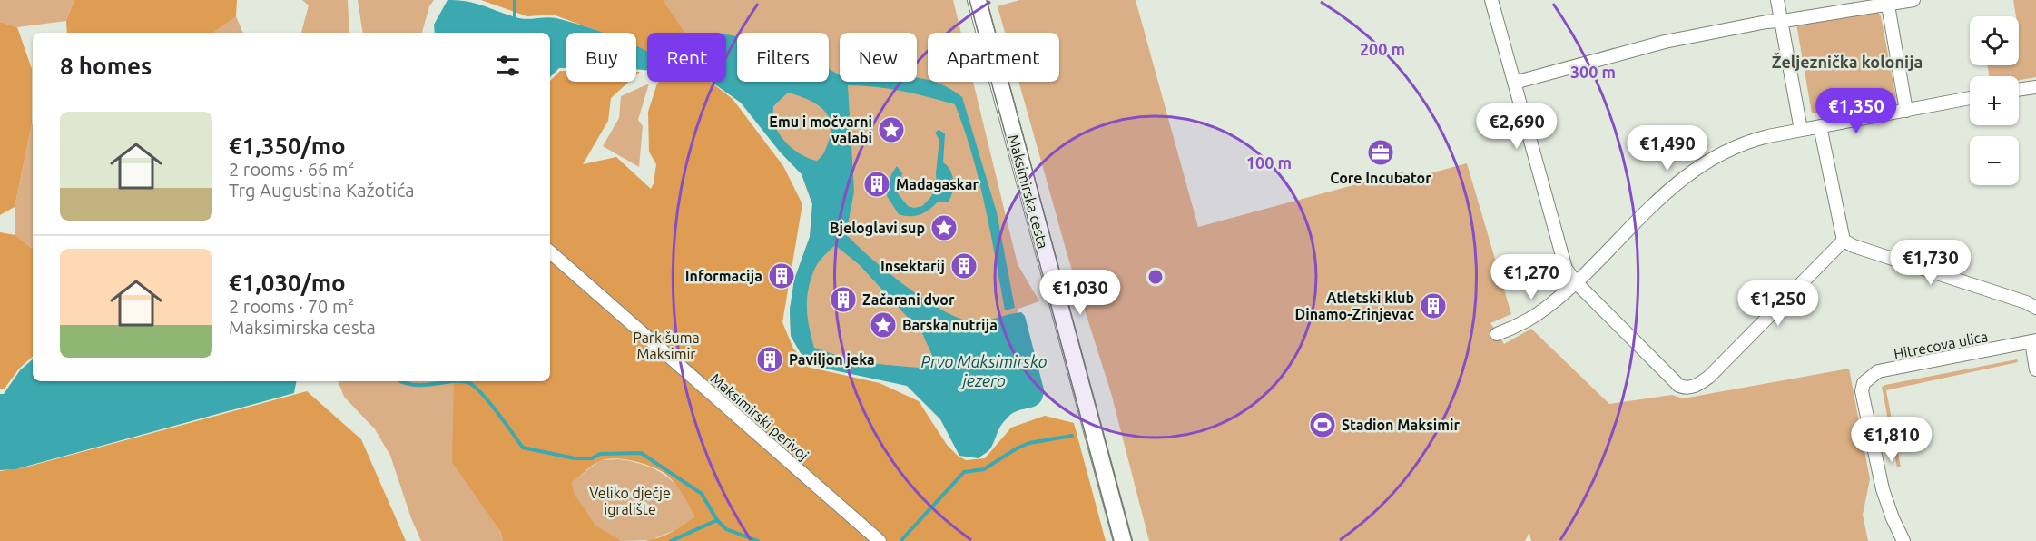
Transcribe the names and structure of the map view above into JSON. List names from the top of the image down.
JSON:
{
  "streets": {
    "main road": ["Maksimirska cesta"],
    "street": ["Hitrecova ulica", "Maksimirski perivoj"]
  },
  "districts": ["Željeznička kolonija"],
  "water": ["Prvo Maksimirsko jezero"],
  "parks": ["Park šuma Maksimir", "Veliko dječje igralište"],
  "places": {
    "place": ["Emu i močvarni valabi", "Bjeloglavi sup", "Barska nutrija"],
    "office": ["Core Incubator"],
    "building": [
      "Madagaskar",
      "Insektarij",
      "Informacija",
      "Začarani dvor",
      "Atletski klub Dinamo-Zrinjevac",
      "Paviljon jeka"
    ],
    "sports": ["Stadion Maksimir"]
  },
  "page": {
    "map_buttons": ["+", "−"],
    "chip": [
      "Buy",
      "Rent",
      "Filters",
      "New",
      "Apartment"
    ],
    "heading": "8 homes",
    "price": [
      "€1,350",
      "€2,690",
      "€1,490",
      "€1,730",
      "€1,270",
      "€1,030",
      "€1,250",
      "€1,810"
    ],
    "list": [
      {
        "name": "€1,350/mo",
        "note": "2 rooms · 66 m² · Trg Augustina Kažotića"
      },
      {
        "name": "€1,030/mo",
        "note": "2 rooms · 70 m² · Maksimirska cesta"
      }
    ]
  },
  "rings": ["200 m", "300 m", "100 m"]
}
